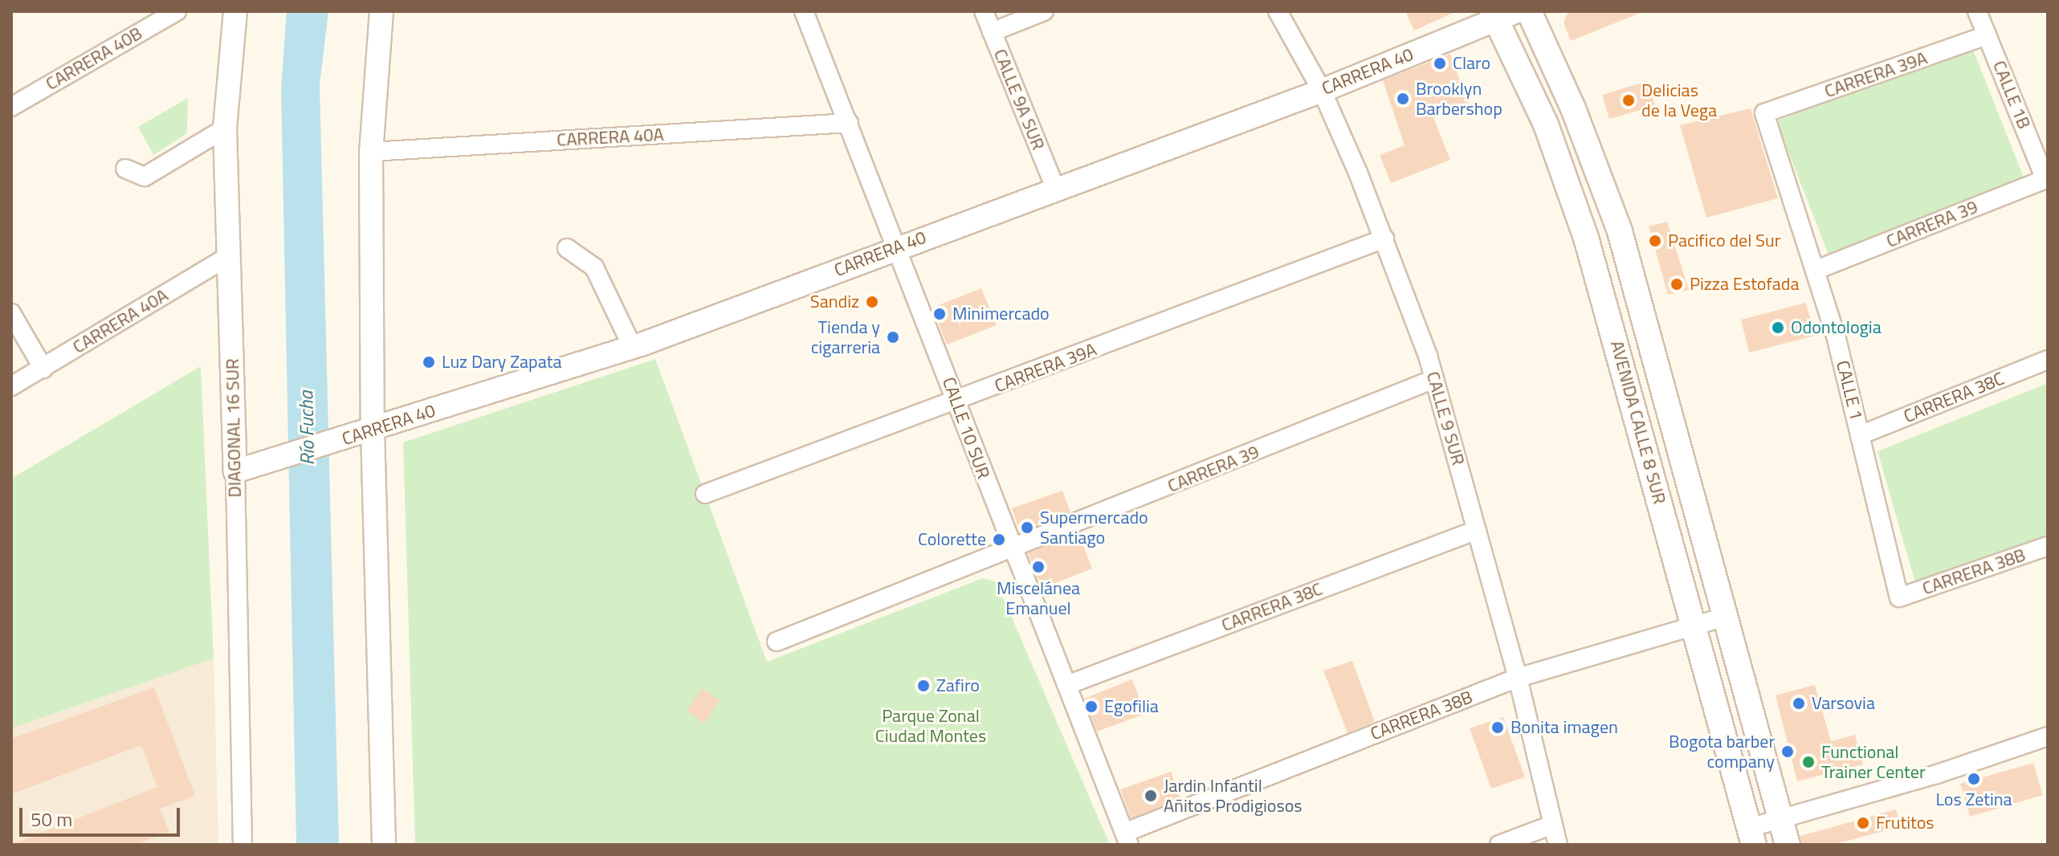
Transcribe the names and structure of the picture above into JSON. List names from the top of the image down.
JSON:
{
  "streets": {
    "main road": ["AVENIDA CALLE 8 SUR"],
    "street": [
      "CARRERA 40B",
      "CARRERA 40",
      "CARRERA 39A",
      "CALLE 1B",
      "CALLE 9A SUR",
      "CARRERA 40A",
      "CARRERA 39",
      "CALLE 1",
      "CARRERA 38C",
      "CALLE 9 SUR",
      "DIAGONAL 16 SUR",
      "CALLE 10 SUR",
      "CARRERA 38B"
    ]
  },
  "crossings": [
    ["CARRERA 40", "CALLE 9A SUR"],
    ["CARRERA 40", "CALLE 9 SUR"],
    ["CARRERA 40", "AVENIDA CALLE 8 SUR"],
    ["CARRERA 40", "DIAGONAL 16 SUR"],
    ["CARRERA 40", "CALLE 10 SUR"],
    ["CARRERA 39A", "CALLE 1B"],
    ["CARRERA 39A", "CALLE 1"],
    ["CARRERA 39A", "CALLE 9 SUR"],
    ["CARRERA 39A", "CALLE 10 SUR"],
    ["CALLE 1B", "CARRERA 39"],
    ["CARRERA 40A", "DIAGONAL 16 SUR"],
    ["CARRERA 40A", "CALLE 10 SUR"],
    ["CARRERA 39", "CALLE 1"],
    ["CARRERA 39", "CALLE 9 SUR"],
    ["CARRERA 39", "CALLE 10 SUR"],
    ["CALLE 1", "CARRERA 38C"],
    ["CALLE 1", "CARRERA 38B"],
    ["CARRERA 38C", "CALLE 9 SUR"],
    ["CARRERA 38C", "CALLE 10 SUR"],
    ["CALLE 9 SUR", "CARRERA 38B"],
    ["AVENIDA CALLE 8 SUR", "CARRERA 38B"],
    ["CALLE 10 SUR", "CARRERA 38B"]
  ],
  "water": ["Río Fucha"],
  "parks": ["Parque Zonal Ciudad Montes"],
  "places": [
    "Claro",
    "Brooklyn Barbershop",
    "Delicias de la Vega",
    "Pacifico del Sur",
    "Pizza Estofada",
    "Sandiz",
    "Minimercado",
    "Odontologia",
    "Tienda y cigarreria",
    "Luz Dary Zapata",
    "Supermercado Santiago",
    "Colorette",
    "Miscelánea Emanuel",
    "Zafiro",
    "Varsovia",
    "Egofilia",
    "Bonita imagen",
    "Bogota barber company",
    "Functional Trainer Center",
    "Los Zetina",
    "Jardin Infantil Añitos Prodigiosos",
    "Frutitos"
  ],
  "scale_bar": "50 m"
}
